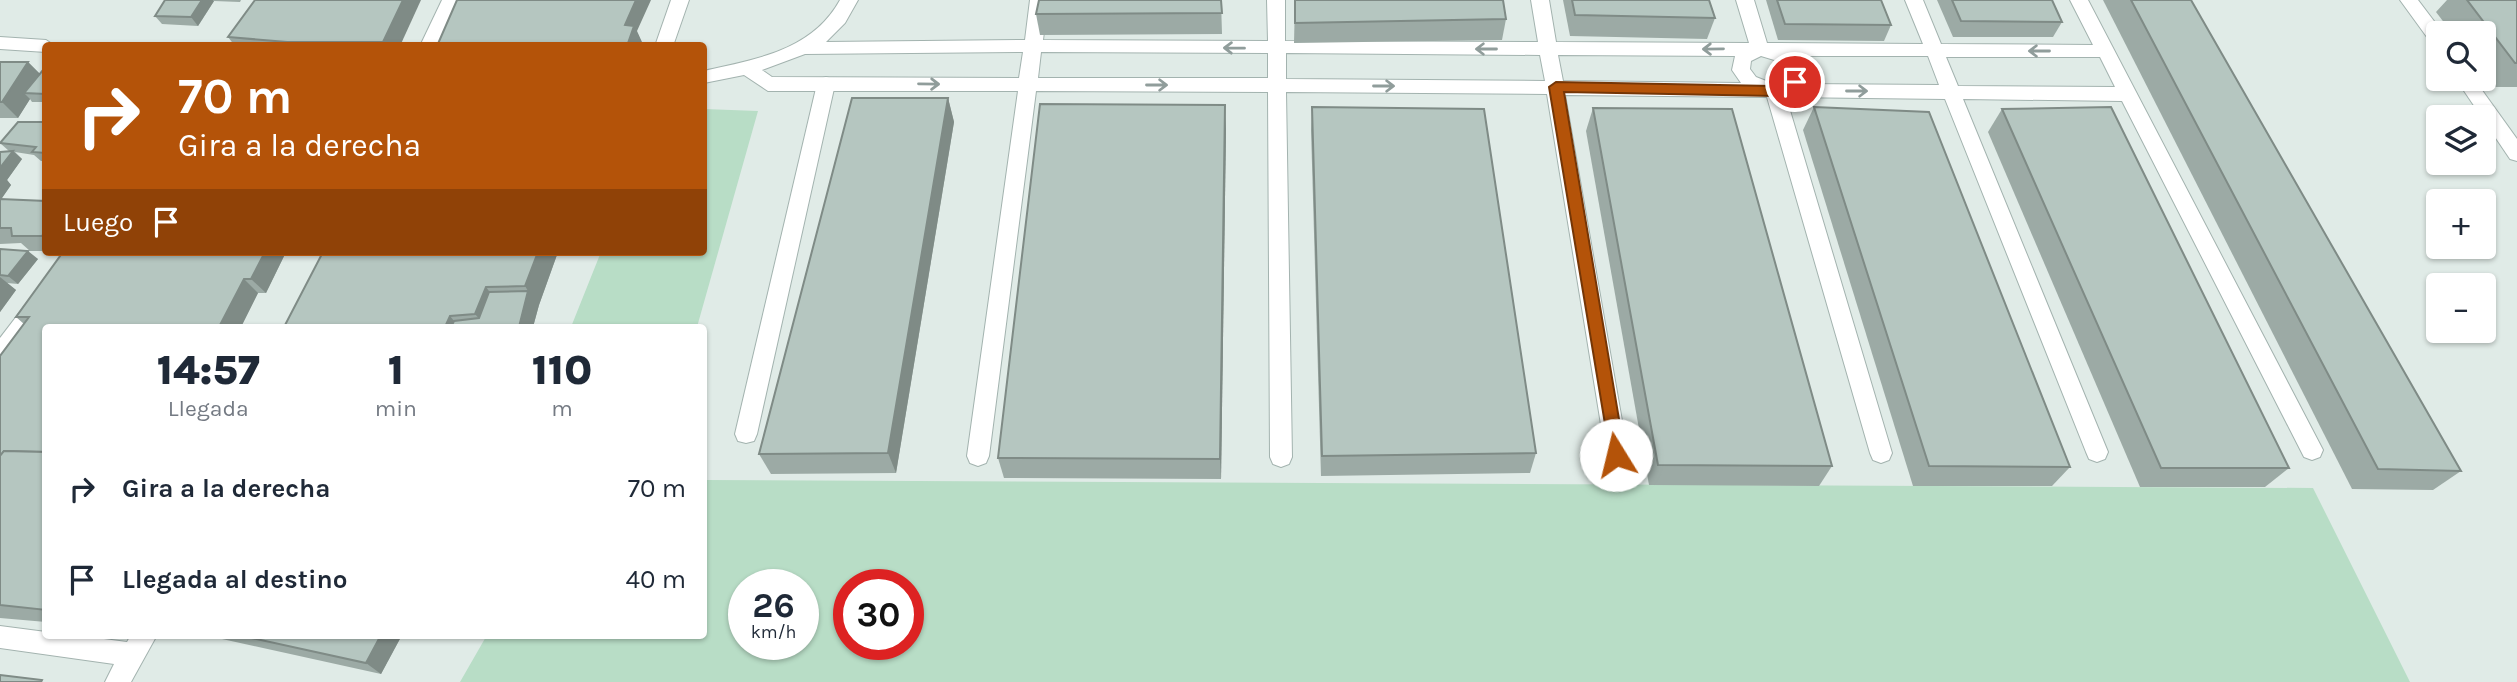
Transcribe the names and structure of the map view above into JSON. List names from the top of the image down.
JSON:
{
  "page": {
    "map_buttons": ["+", "−"],
    "turn": ["70 m", "Gira a la derecha"],
    "then": "Luego",
    "eta": [
      "14:57",
      "Llegada",
      "1",
      "min",
      "110",
      "m"
    ],
    "list": [
      {
        "name": "Gira a la derecha",
        "value": "70 m"
      },
      {
        "name": "Llegada al destino",
        "value": "40 m"
      }
    ],
    "speed": "26 km/h",
    "limit": "30"
  }
}
